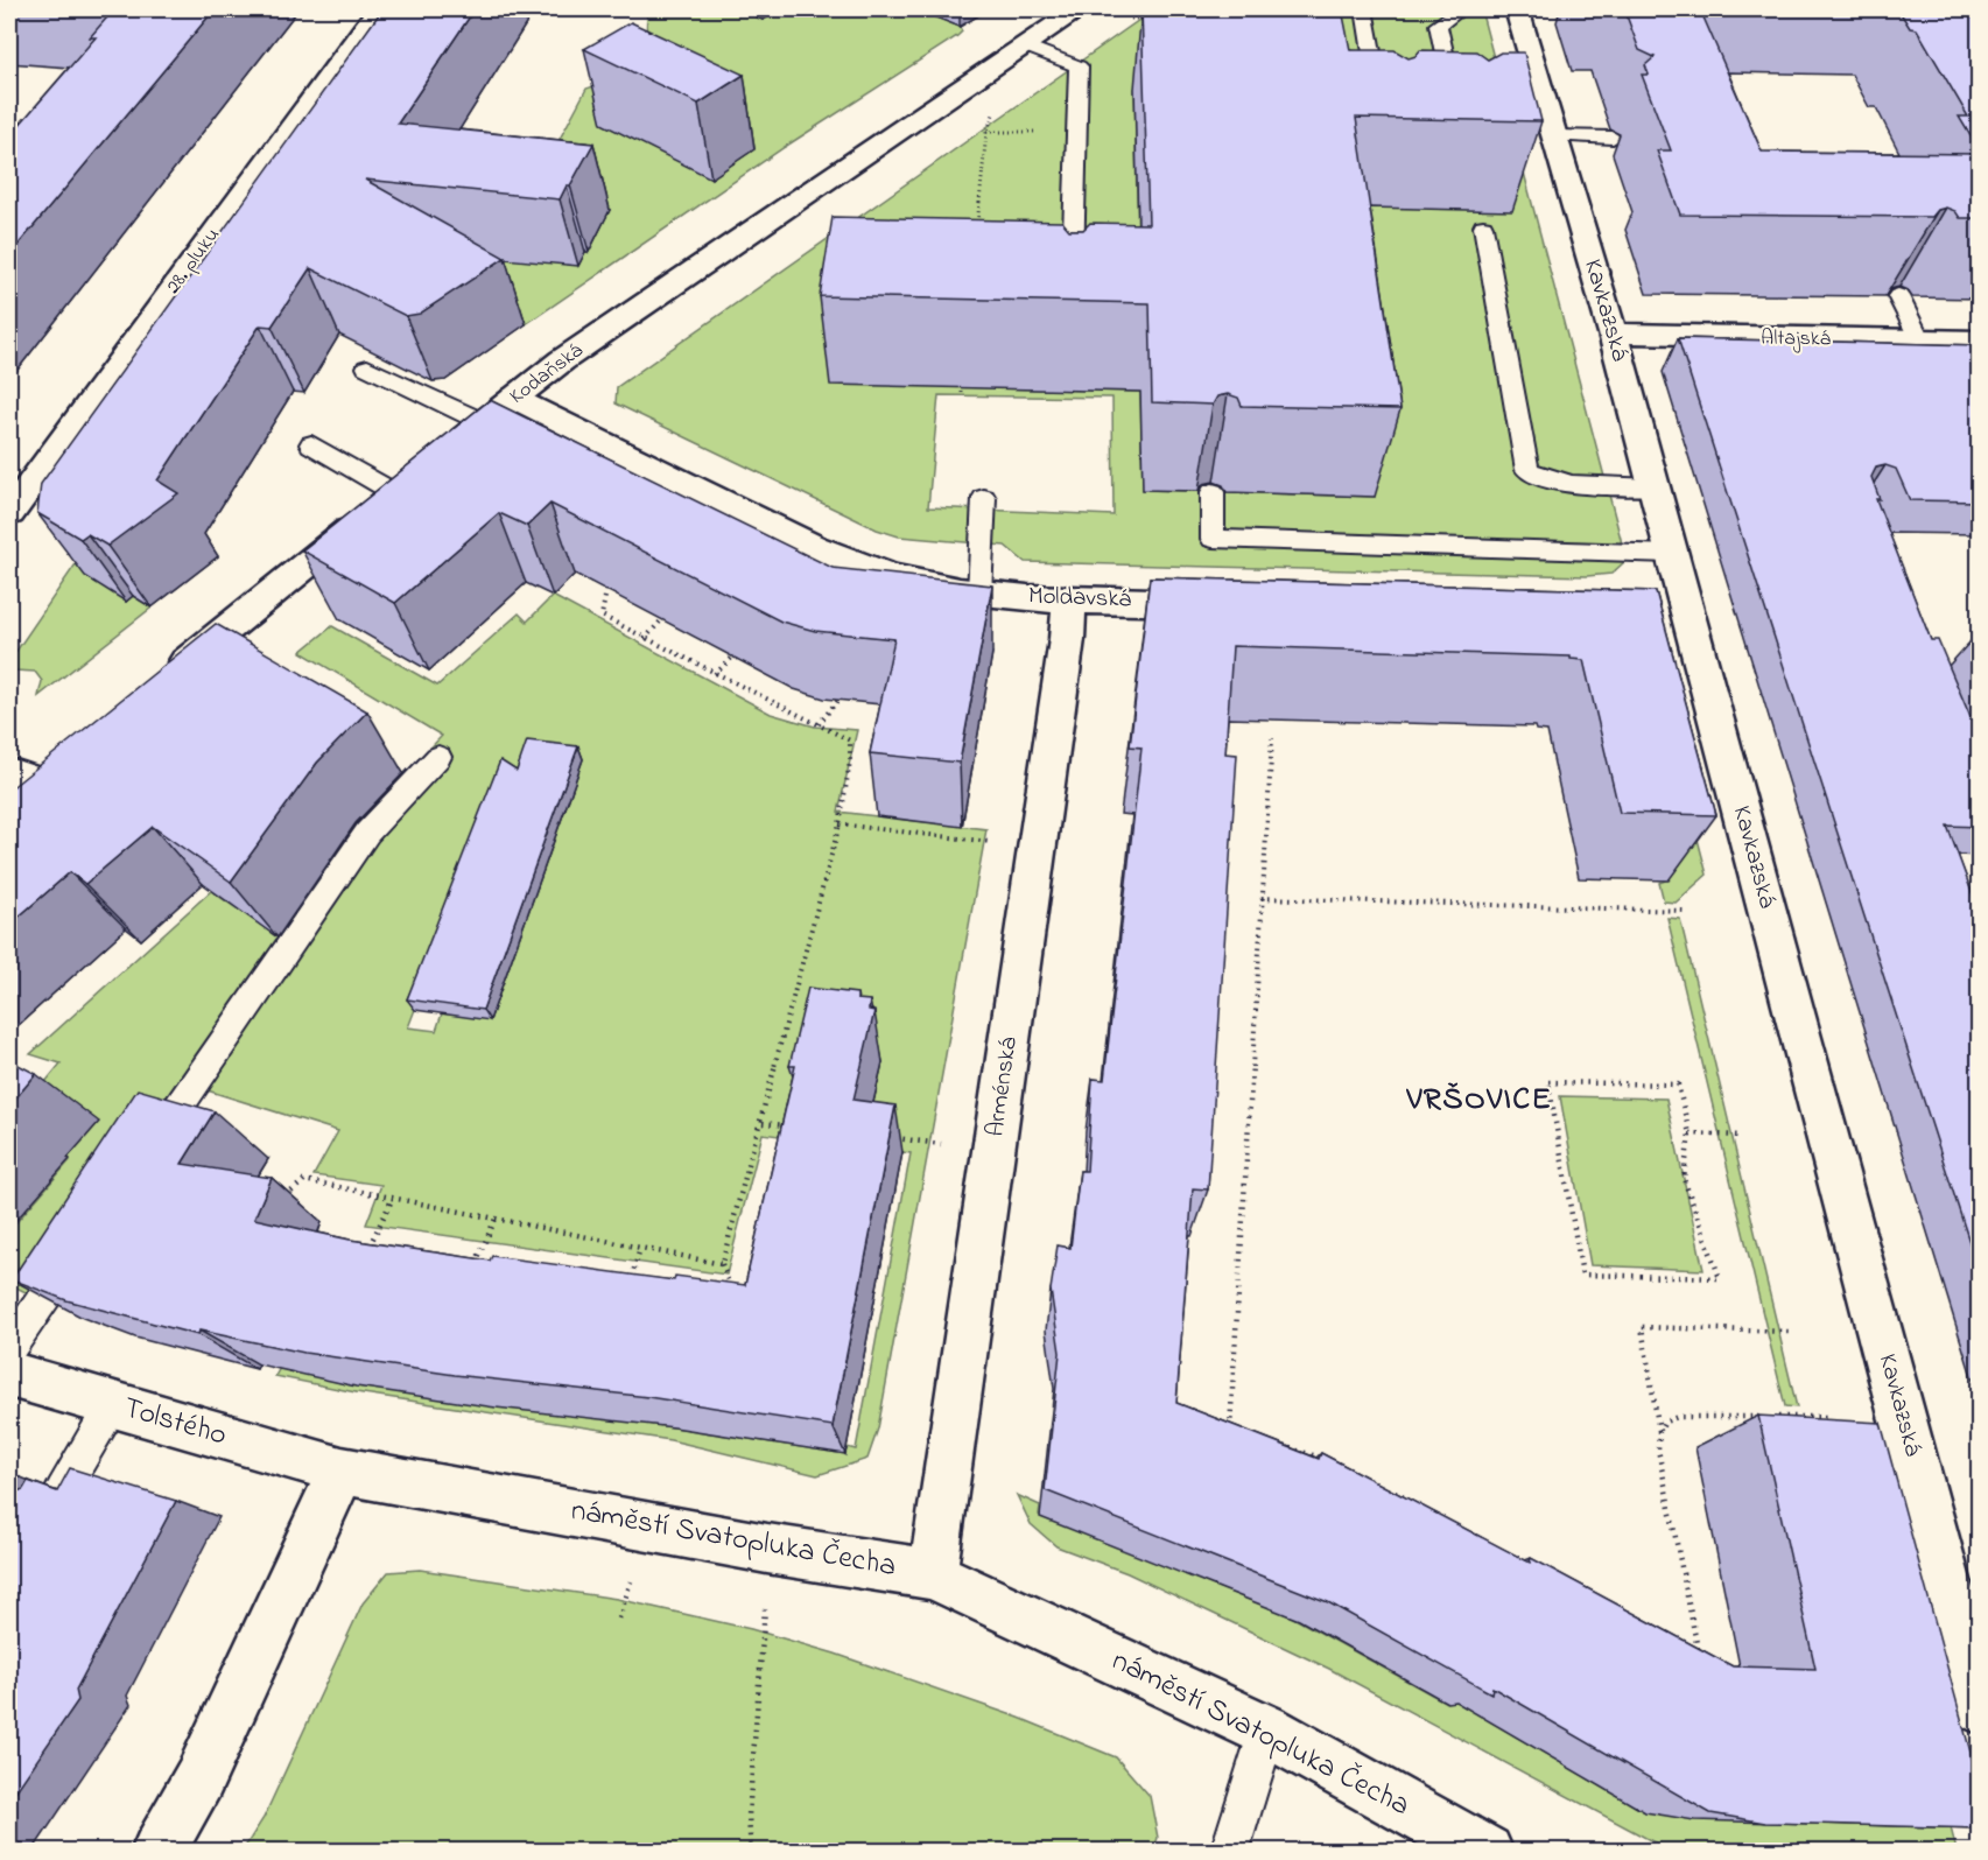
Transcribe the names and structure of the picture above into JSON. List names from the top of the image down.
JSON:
{
  "streets": {
    "street": [
      "28. pluku",
      "Kavkazská",
      "Altajská",
      "Kodaňská",
      "Moldavská",
      "Arménská",
      "Tolstého",
      "náměstí Svatopluka Čecha"
    ]
  },
  "crossings": [
    ["Kavkazská", "Altajská"],
    ["Kodaňská", "Moldavská"],
    ["Moldavská", "Arménská"],
    ["Arménská", "náměstí Svatopluka Čecha"],
    ["Tolstého", "náměstí Svatopluka Čecha"]
  ],
  "districts": ["VRŠOVICE"]
}
